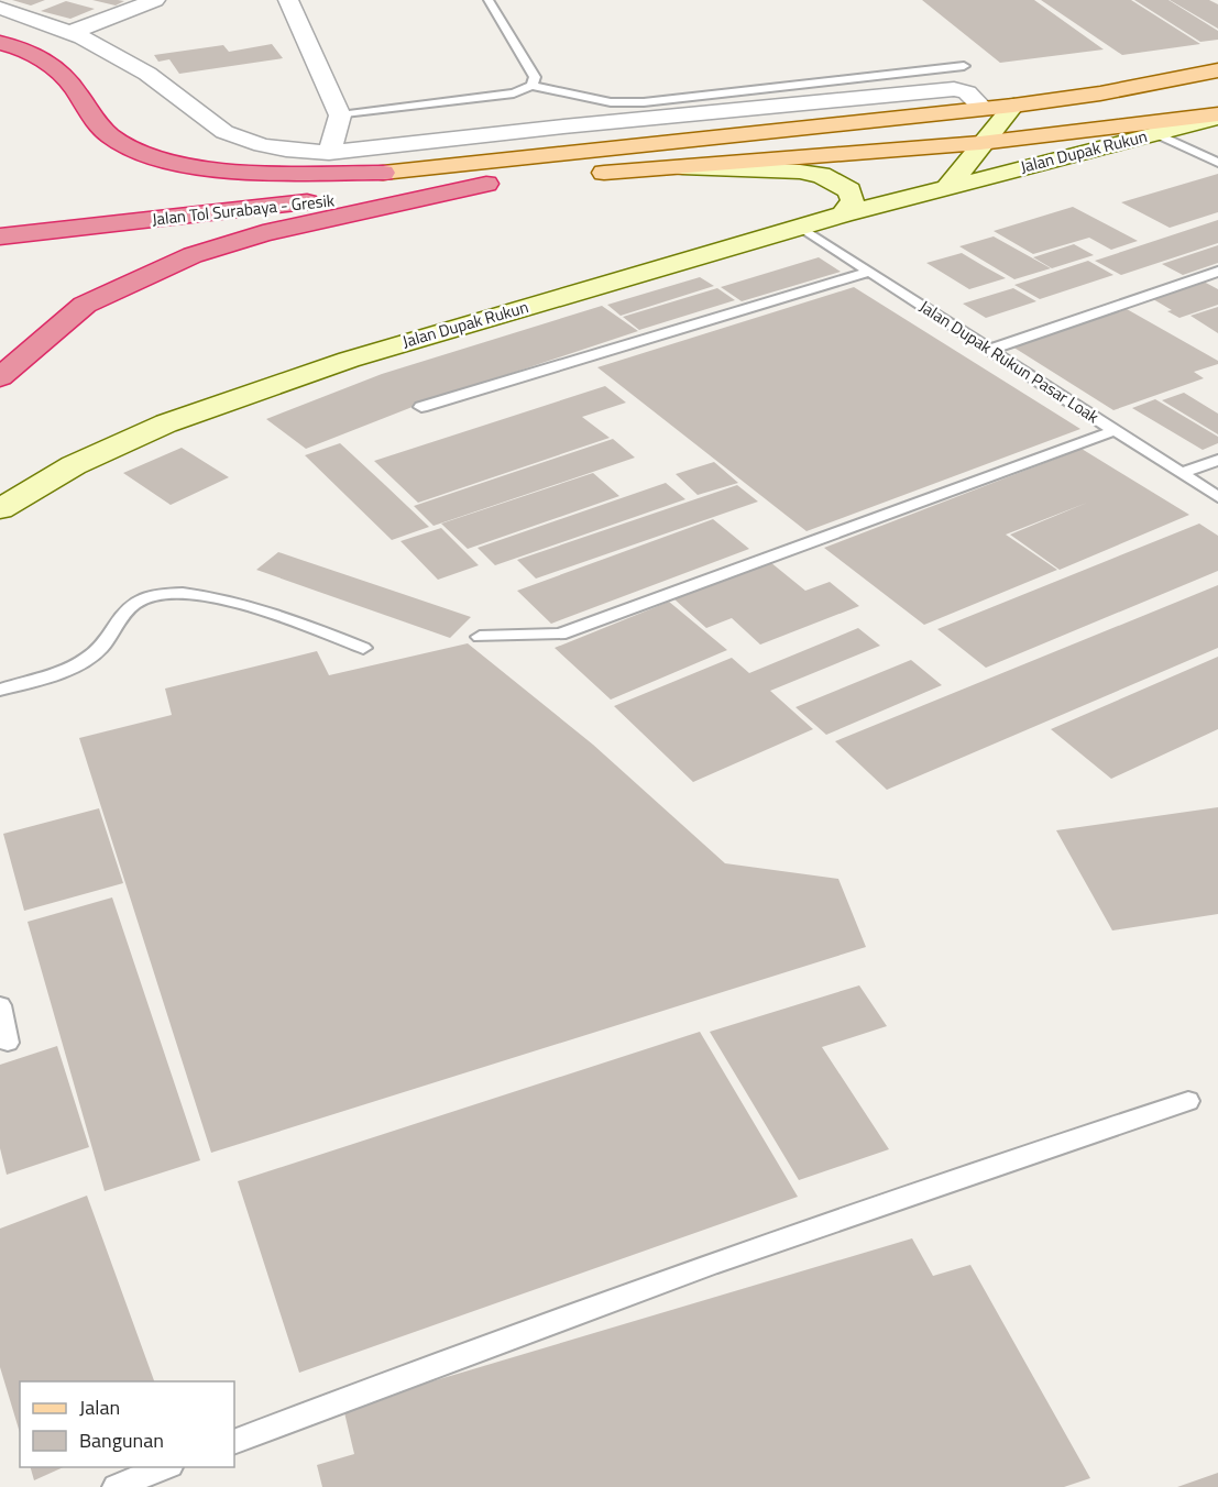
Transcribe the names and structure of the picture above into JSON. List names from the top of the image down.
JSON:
{
  "streets": {
    "highway": ["Jalan Tol Surabaya - Gresik"],
    "main road": ["Jalan Dupak Rukun"],
    "lane": ["Jalan Dupak Rukun Pasar Loak"]
  },
  "crossings": [
    ["Jalan Dupak Rukun", "Jalan Dupak Rukun Pasar Loak"]
  ],
  "legend": ["Jalan", "Bangunan"]
}
